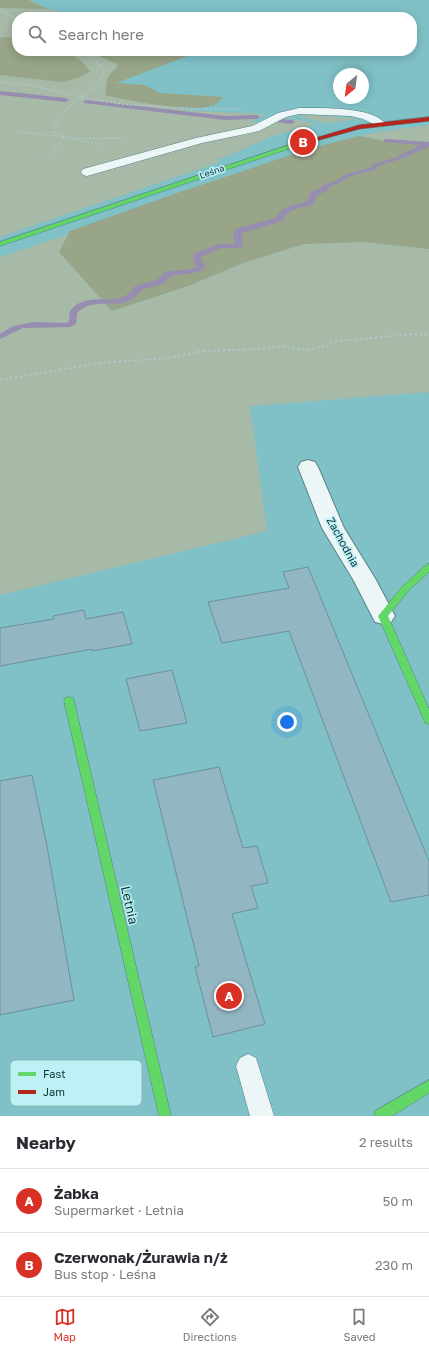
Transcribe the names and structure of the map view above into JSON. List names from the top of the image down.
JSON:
{
  "streets": {
    "street": ["Leśna", "Zachodnia", "Letnia"]
  },
  "legend": ["Fast", "Jam"],
  "north": "bottom left",
  "page": {
    "search": "Search here",
    "pins": ["B", "A"],
    "heading": ["Nearby", "2 results"],
    "list": [
      {
        "mark": "A",
        "name": "Żabka",
        "note": "Supermarket · Letnia",
        "value": "50 m"
      },
      {
        "mark": "B",
        "name": "Czerwonak/Żurawia n/ż",
        "note": "Bus stop · Leśna",
        "value": "230 m"
      }
    ],
    "nav": ["Map", "Directions", "Saved"]
  }
}
